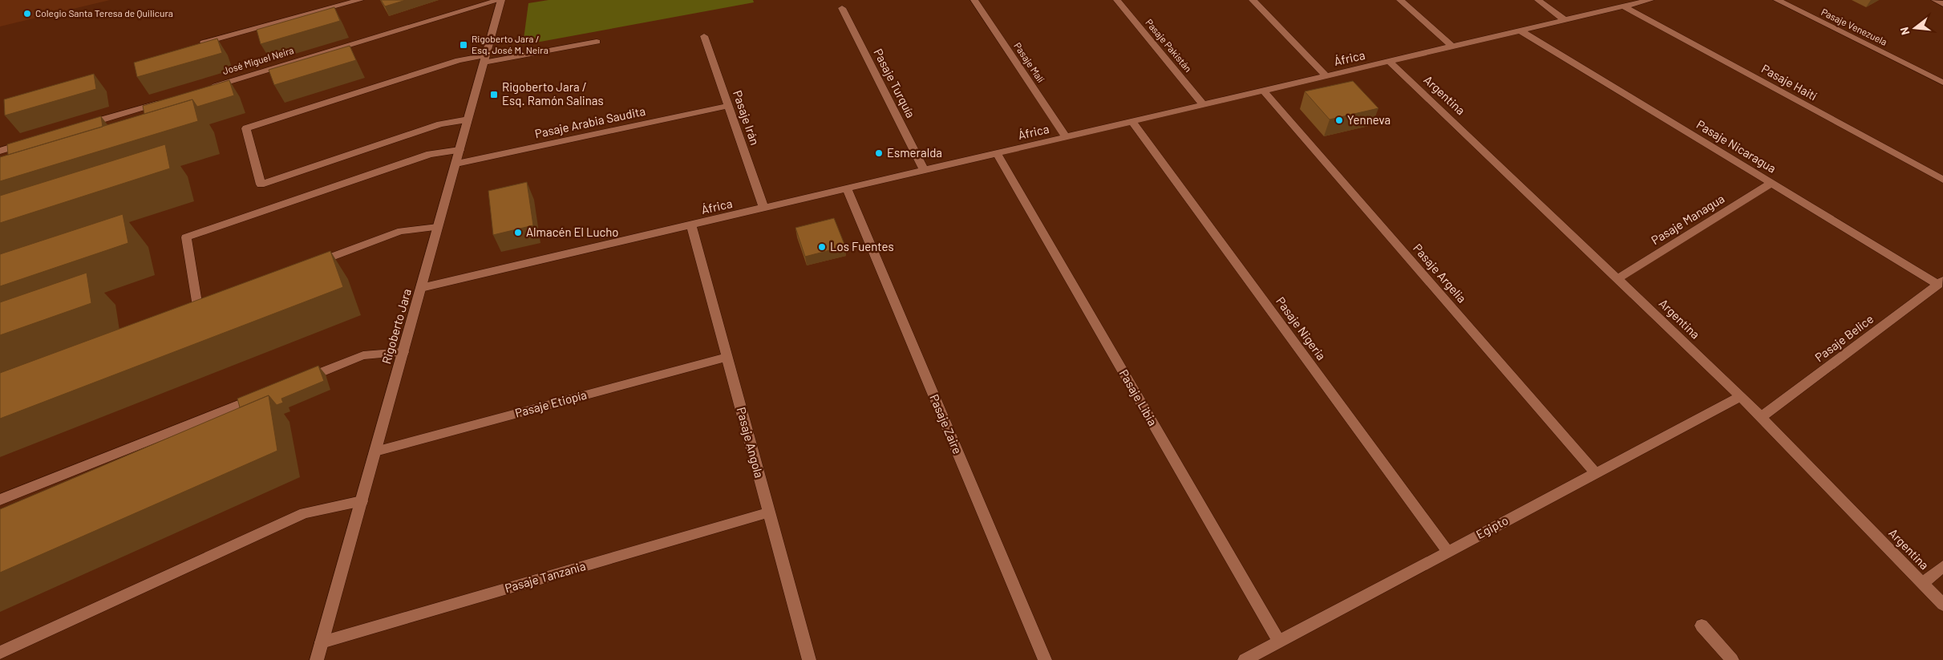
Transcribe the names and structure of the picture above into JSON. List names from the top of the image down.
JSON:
{
  "streets": {
    "street": [
      "Pasaje Venezuela",
      "Pasaje Pakistán",
      "África",
      "José Miguel Neira",
      "Pasaje Malí",
      "Pasaje Haití",
      "Pasaje Turquía",
      "Argentina",
      "Pasaje Irán",
      "Pasaje Arabia Saudita",
      "Pasaje Nicaragua",
      "Pasaje Managua",
      "Pasaje Argelia",
      "Rigoberto Jara",
      "Pasaje Nigeria",
      "Pasaje Belice",
      "Pasaje Libia",
      "Pasaje Etiopía",
      "Pasaje Zaire",
      "Pasaje Angola",
      "Egipto",
      "Pasaje Tanzania"
    ]
  },
  "crossings": [
    ["Pasaje Pakistán", "África"],
    ["África", "Pasaje Malí"],
    ["África", "Pasaje Haití"],
    ["África", "Pasaje Turquía"],
    ["África", "Argentina"],
    ["África", "Pasaje Irán"],
    ["África", "Pasaje Nicaragua"],
    ["África", "Pasaje Argelia"],
    ["África", "Rigoberto Jara"],
    ["África", "Pasaje Nigeria"],
    ["África", "Pasaje Libia"],
    ["África", "Pasaje Zaire"],
    ["África", "Pasaje Angola"],
    ["José Miguel Neira", "Rigoberto Jara"],
    ["Argentina", "Pasaje Managua"],
    ["Argentina", "Pasaje Belice"],
    ["Argentina", "Egipto"],
    ["Pasaje Irán", "Pasaje Arabia Saudita"],
    ["Pasaje Arabia Saudita", "Rigoberto Jara"],
    ["Pasaje Nicaragua", "Pasaje Managua"],
    ["Pasaje Nicaragua", "Pasaje Belice"],
    ["Pasaje Argelia", "Egipto"],
    ["Rigoberto Jara", "Pasaje Etiopía"],
    ["Rigoberto Jara", "Pasaje Tanzania"],
    ["Pasaje Nigeria", "Egipto"],
    ["Pasaje Libia", "Egipto"],
    ["Pasaje Etiopía", "Pasaje Angola"],
    ["Pasaje Angola", "Pasaje Tanzania"]
  ],
  "places": {
    "other": [
      "Colegio Santa Teresa de Quilicura",
      "Yenneva",
      "Esmeralda",
      "Almacén El Lucho",
      "Los Fuentes"
    ],
    "transit": ["Rigoberto Jara / Esq. José M. Neira", "Rigoberto Jara / Esq. Ramón Salinas"]
  },
  "north": "left"
}
